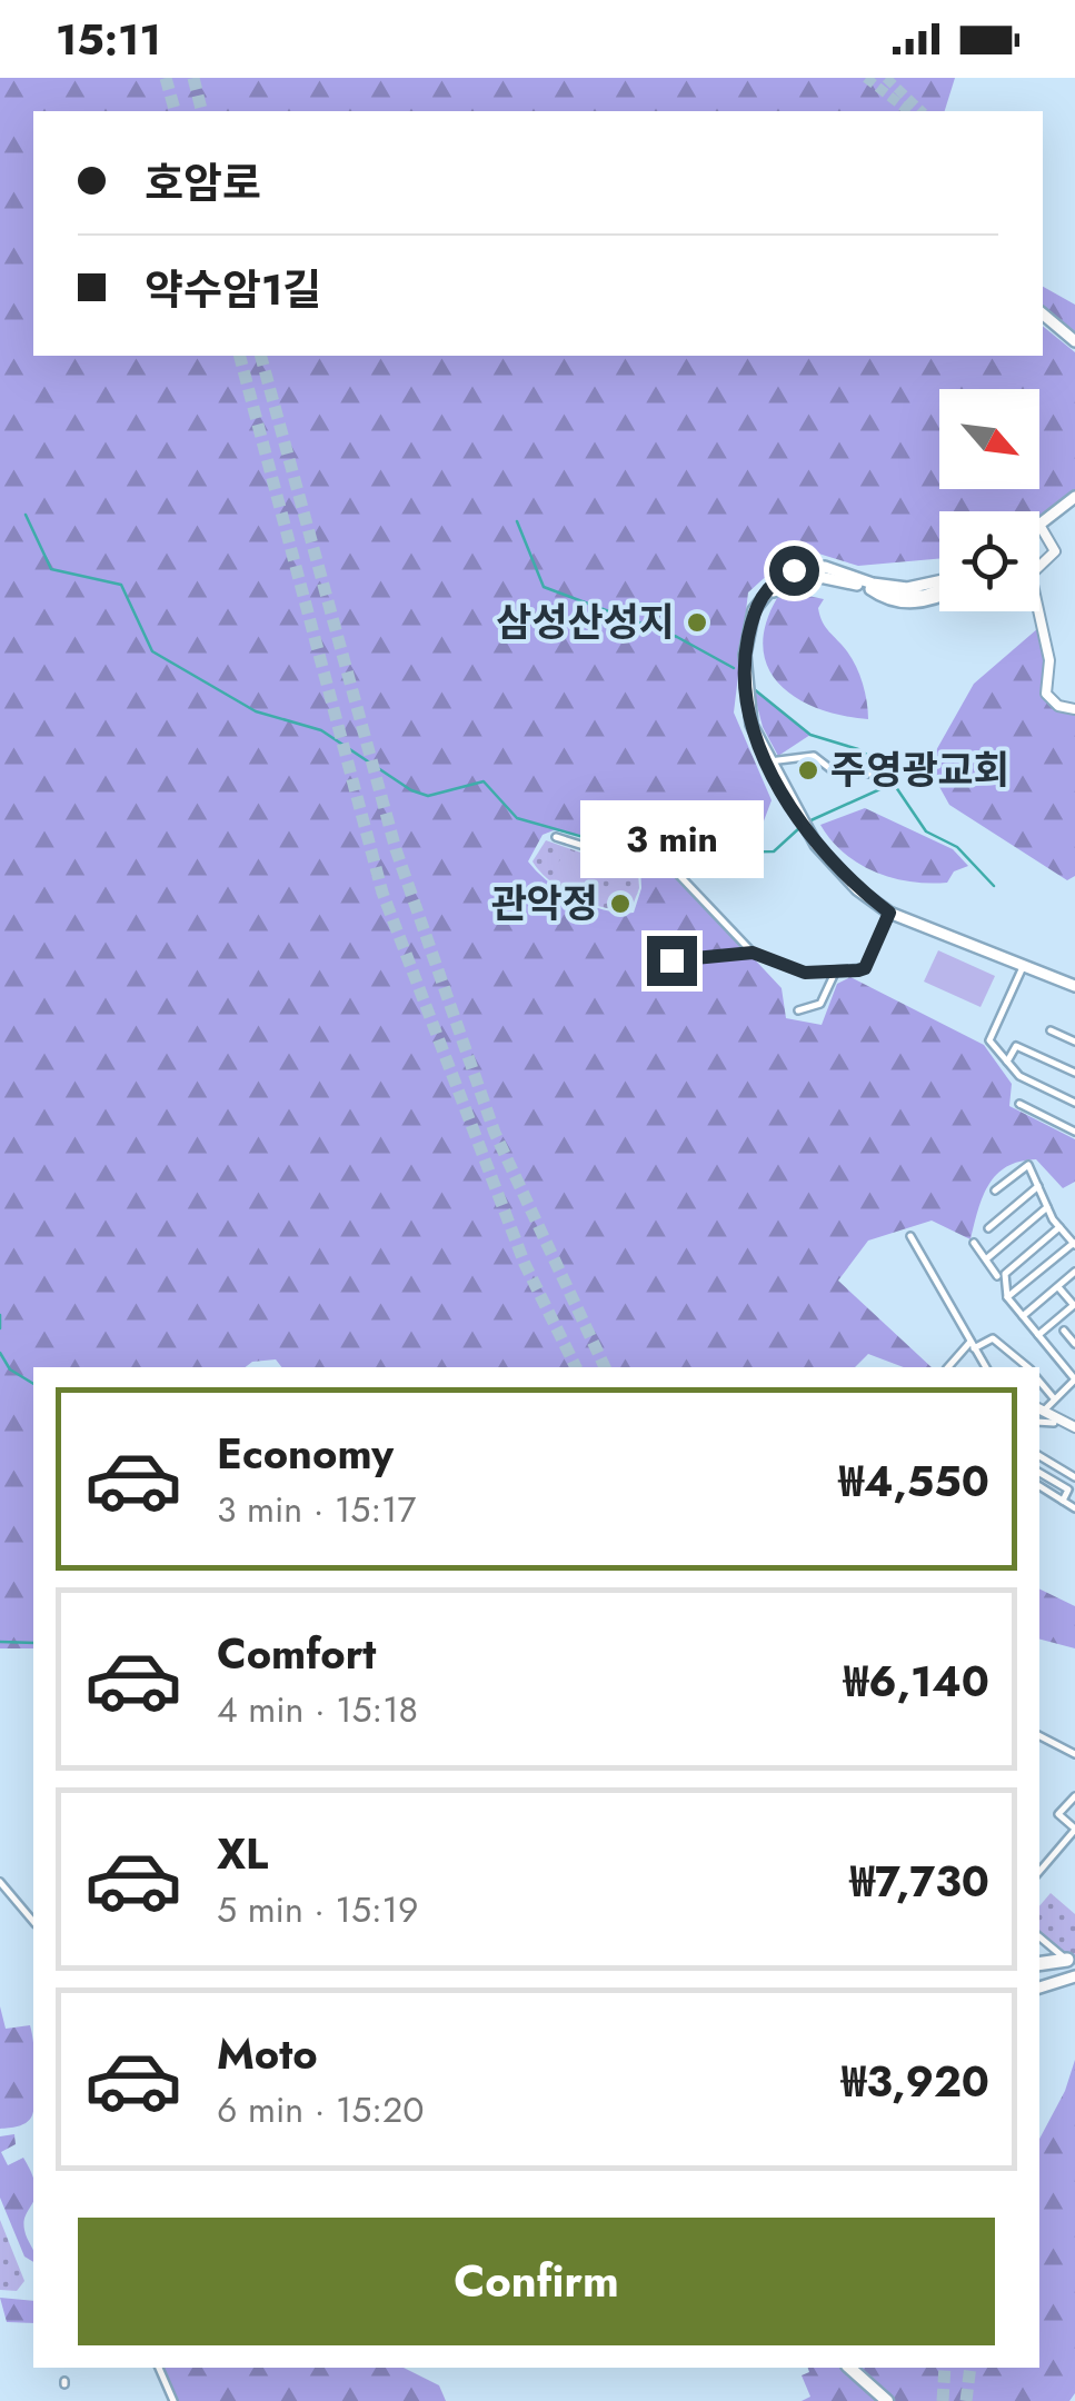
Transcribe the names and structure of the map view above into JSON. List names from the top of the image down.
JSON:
{
  "places": ["삼성산성지", "주영광교회", "관악정"],
  "north": "bottom right",
  "page": {
    "status": "15:11",
    "banner": ["호암로", "약수암1길"],
    "bubble": "3 min",
    "list": [
      {
        "name": "Economy",
        "note": "3 min · 15:17",
        "value": "₩4,550"
      },
      {
        "name": "Comfort",
        "note": "4 min · 15:18",
        "value": "₩6,140"
      },
      {
        "name": "XL",
        "note": "5 min · 15:19",
        "value": "₩7,730"
      },
      {
        "name": "Moto",
        "note": "6 min · 15:20",
        "value": "₩3,920"
      }
    ],
    "buttons": "Confirm"
  }
}
